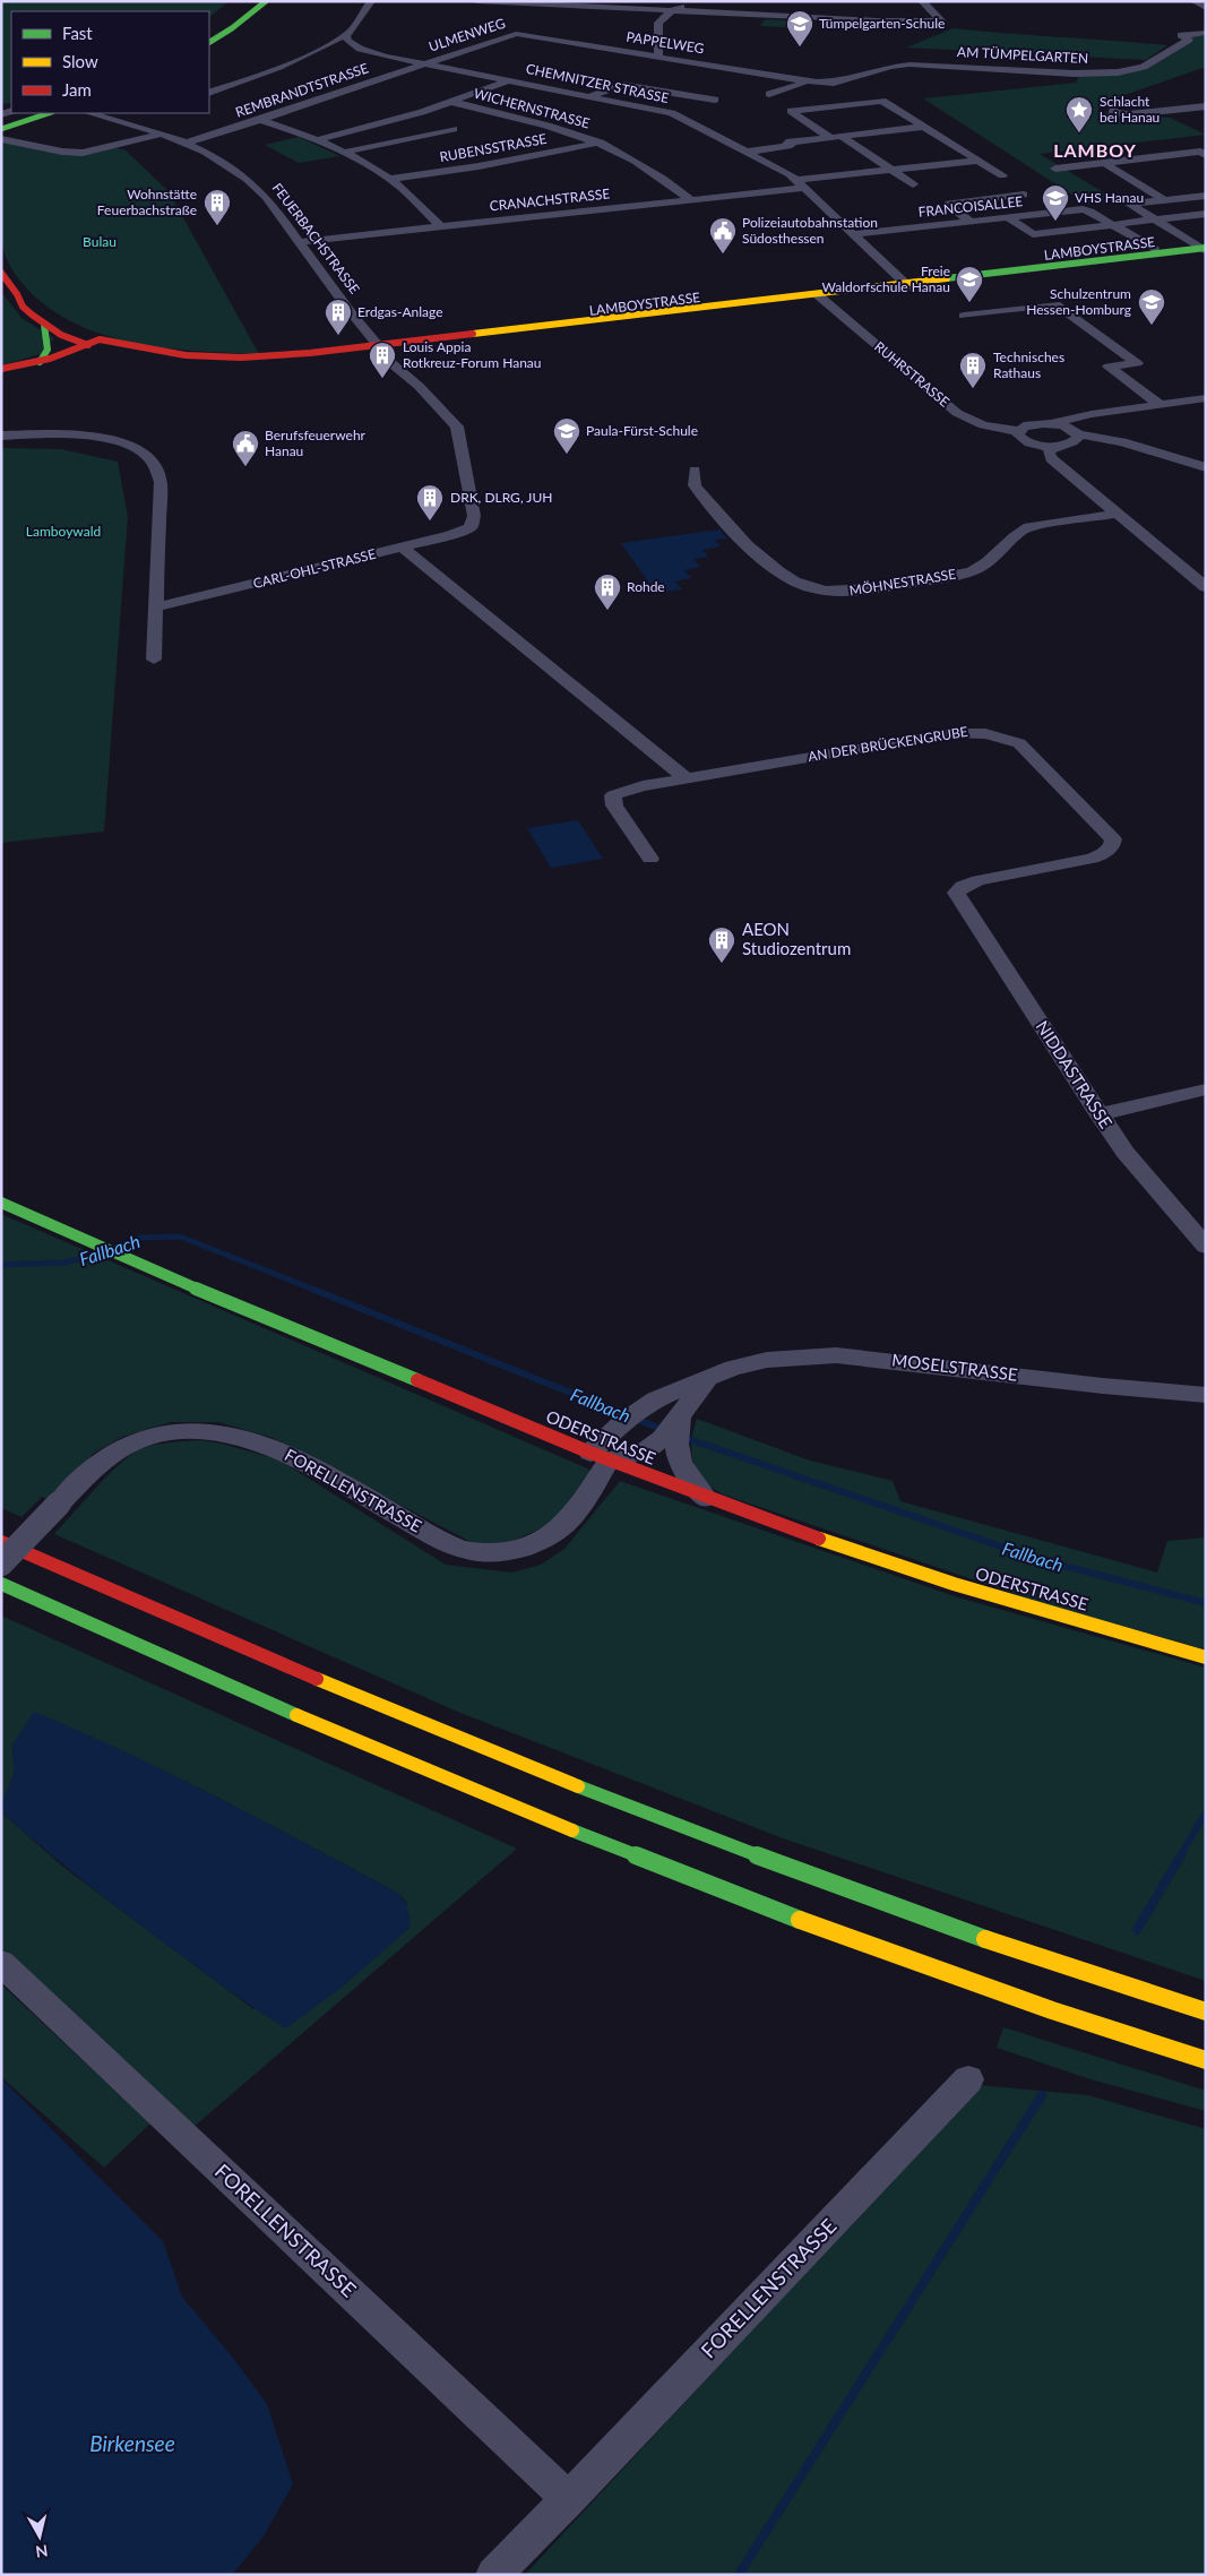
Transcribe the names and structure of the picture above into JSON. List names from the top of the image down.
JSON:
{
  "streets": {
    "main road": ["LAMBOYSTRASSE", "ODERSTRASSE"],
    "street": [
      "ULMENWEG",
      "PAPPELWEG",
      "AM TÜMPELGARTEN",
      "CHEMNITZER STRASSE",
      "REMBRANDTSTRASSE",
      "WICHERNSTRASSE",
      "RUBENSSTRASSE",
      "CRANACHSTRASSE",
      "FRANCOISALLEE",
      "FEUERBACHSTRASSE",
      "RUHRSTRASSE",
      "CARL-OHL-STRASSE",
      "MÖHNESTRASSE",
      "AN DER BRÜCKENGRUBE",
      "NIDDASTRASSE",
      "MOSELSTRASSE",
      "FORELLENSTRASSE"
    ]
  },
  "crossings": [
    ["ULMENWEG", "PAPPELWEG"],
    ["ULMENWEG", "CHEMNITZER STRASSE"],
    ["ULMENWEG", "REMBRANDTSTRASSE"],
    ["PAPPELWEG", "AM TÜMPELGARTEN"],
    ["CHEMNITZER STRASSE", "REMBRANDTSTRASSE"],
    ["CHEMNITZER STRASSE", "CRANACHSTRASSE"],
    ["CHEMNITZER STRASSE", "FRANCOISALLEE"],
    ["CHEMNITZER STRASSE", "LAMBOYSTRASSE"],
    ["REMBRANDTSTRASSE", "FEUERBACHSTRASSE"],
    ["WICHERNSTRASSE", "RUBENSSTRASSE"],
    ["WICHERNSTRASSE", "CRANACHSTRASSE"],
    ["CRANACHSTRASSE", "FEUERBACHSTRASSE"],
    ["FEUERBACHSTRASSE", "LAMBOYSTRASSE"],
    ["FEUERBACHSTRASSE", "CARL-OHL-STRASSE"],
    ["LAMBOYSTRASSE", "RUHRSTRASSE"],
    ["AN DER BRÜCKENGRUBE", "NIDDASTRASSE"],
    ["MOSELSTRASSE", "ODERSTRASSE"],
    ["MOSELSTRASSE", "FORELLENSTRASSE"],
    ["ODERSTRASSE", "FORELLENSTRASSE"]
  ],
  "districts": ["LAMBOY"],
  "water": ["Fallbach", "Birkensee"],
  "parks": ["Bulau", "Lamboywald"],
  "places": {
    "school or university": [
      "Tümpelgarten-Schule",
      "VHS Hanau",
      "Freie Waldorfschule Hanau",
      "Schulzentrum Hessen-Homburg",
      "Paula-Fürst-Schule"
    ],
    "place": ["Schlacht bei Hanau"],
    "building": [
      "Wohnstätte Feuerbachstraße",
      "Erdgas-Anlage",
      "Louis Appia Rotkreuz-Forum Hanau",
      "Technisches Rathaus",
      "DRK, DLRG, JUH",
      "Rohde",
      "AEON Studiozentrum"
    ],
    "public building": ["Polizeiautobahnstation Südosthessen", "Berufsfeuerwehr Hanau"]
  },
  "legend": ["Fast", "Slow", "Jam"],
  "north": "bottom"
}
